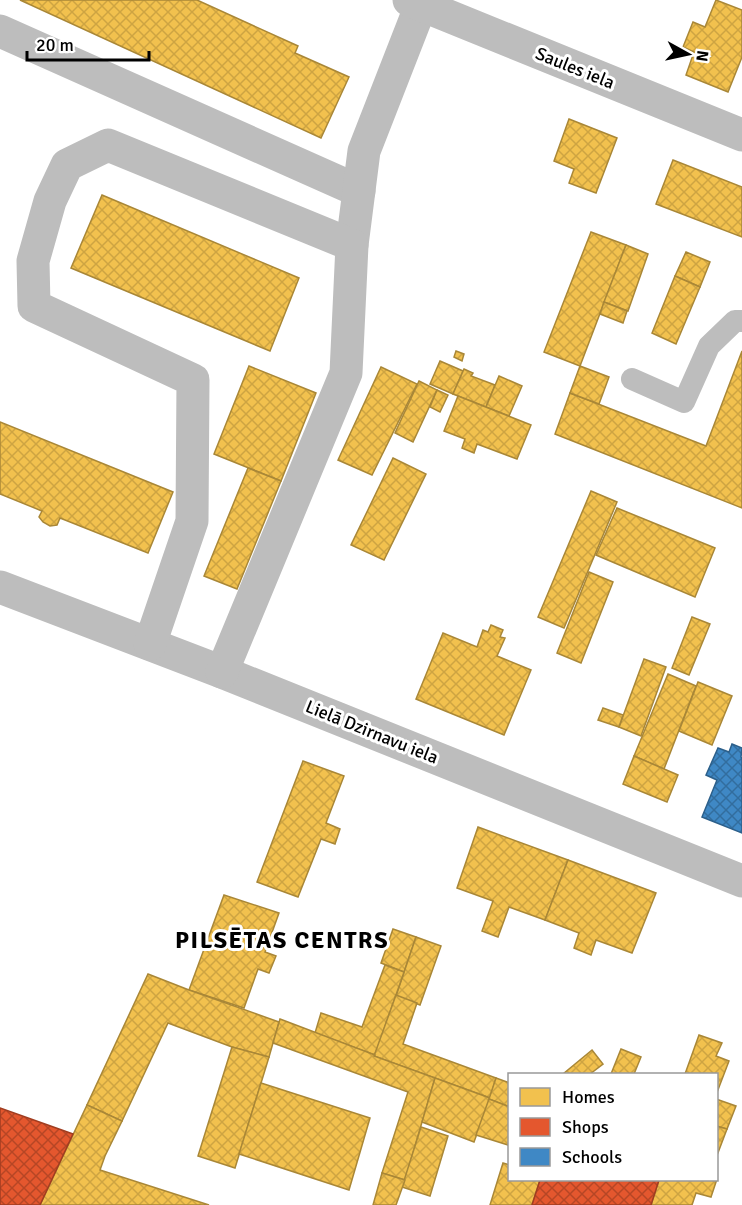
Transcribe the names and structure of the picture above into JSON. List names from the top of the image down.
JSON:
{
  "streets": {
    "street": ["Saules iela", "Lielā Dzirnavu iela"]
  },
  "districts": ["PILSĒTAS CENTRS"],
  "legend": ["Homes", "Shops", "Schools"],
  "scale_bar": "20 m",
  "north": "right"
}
